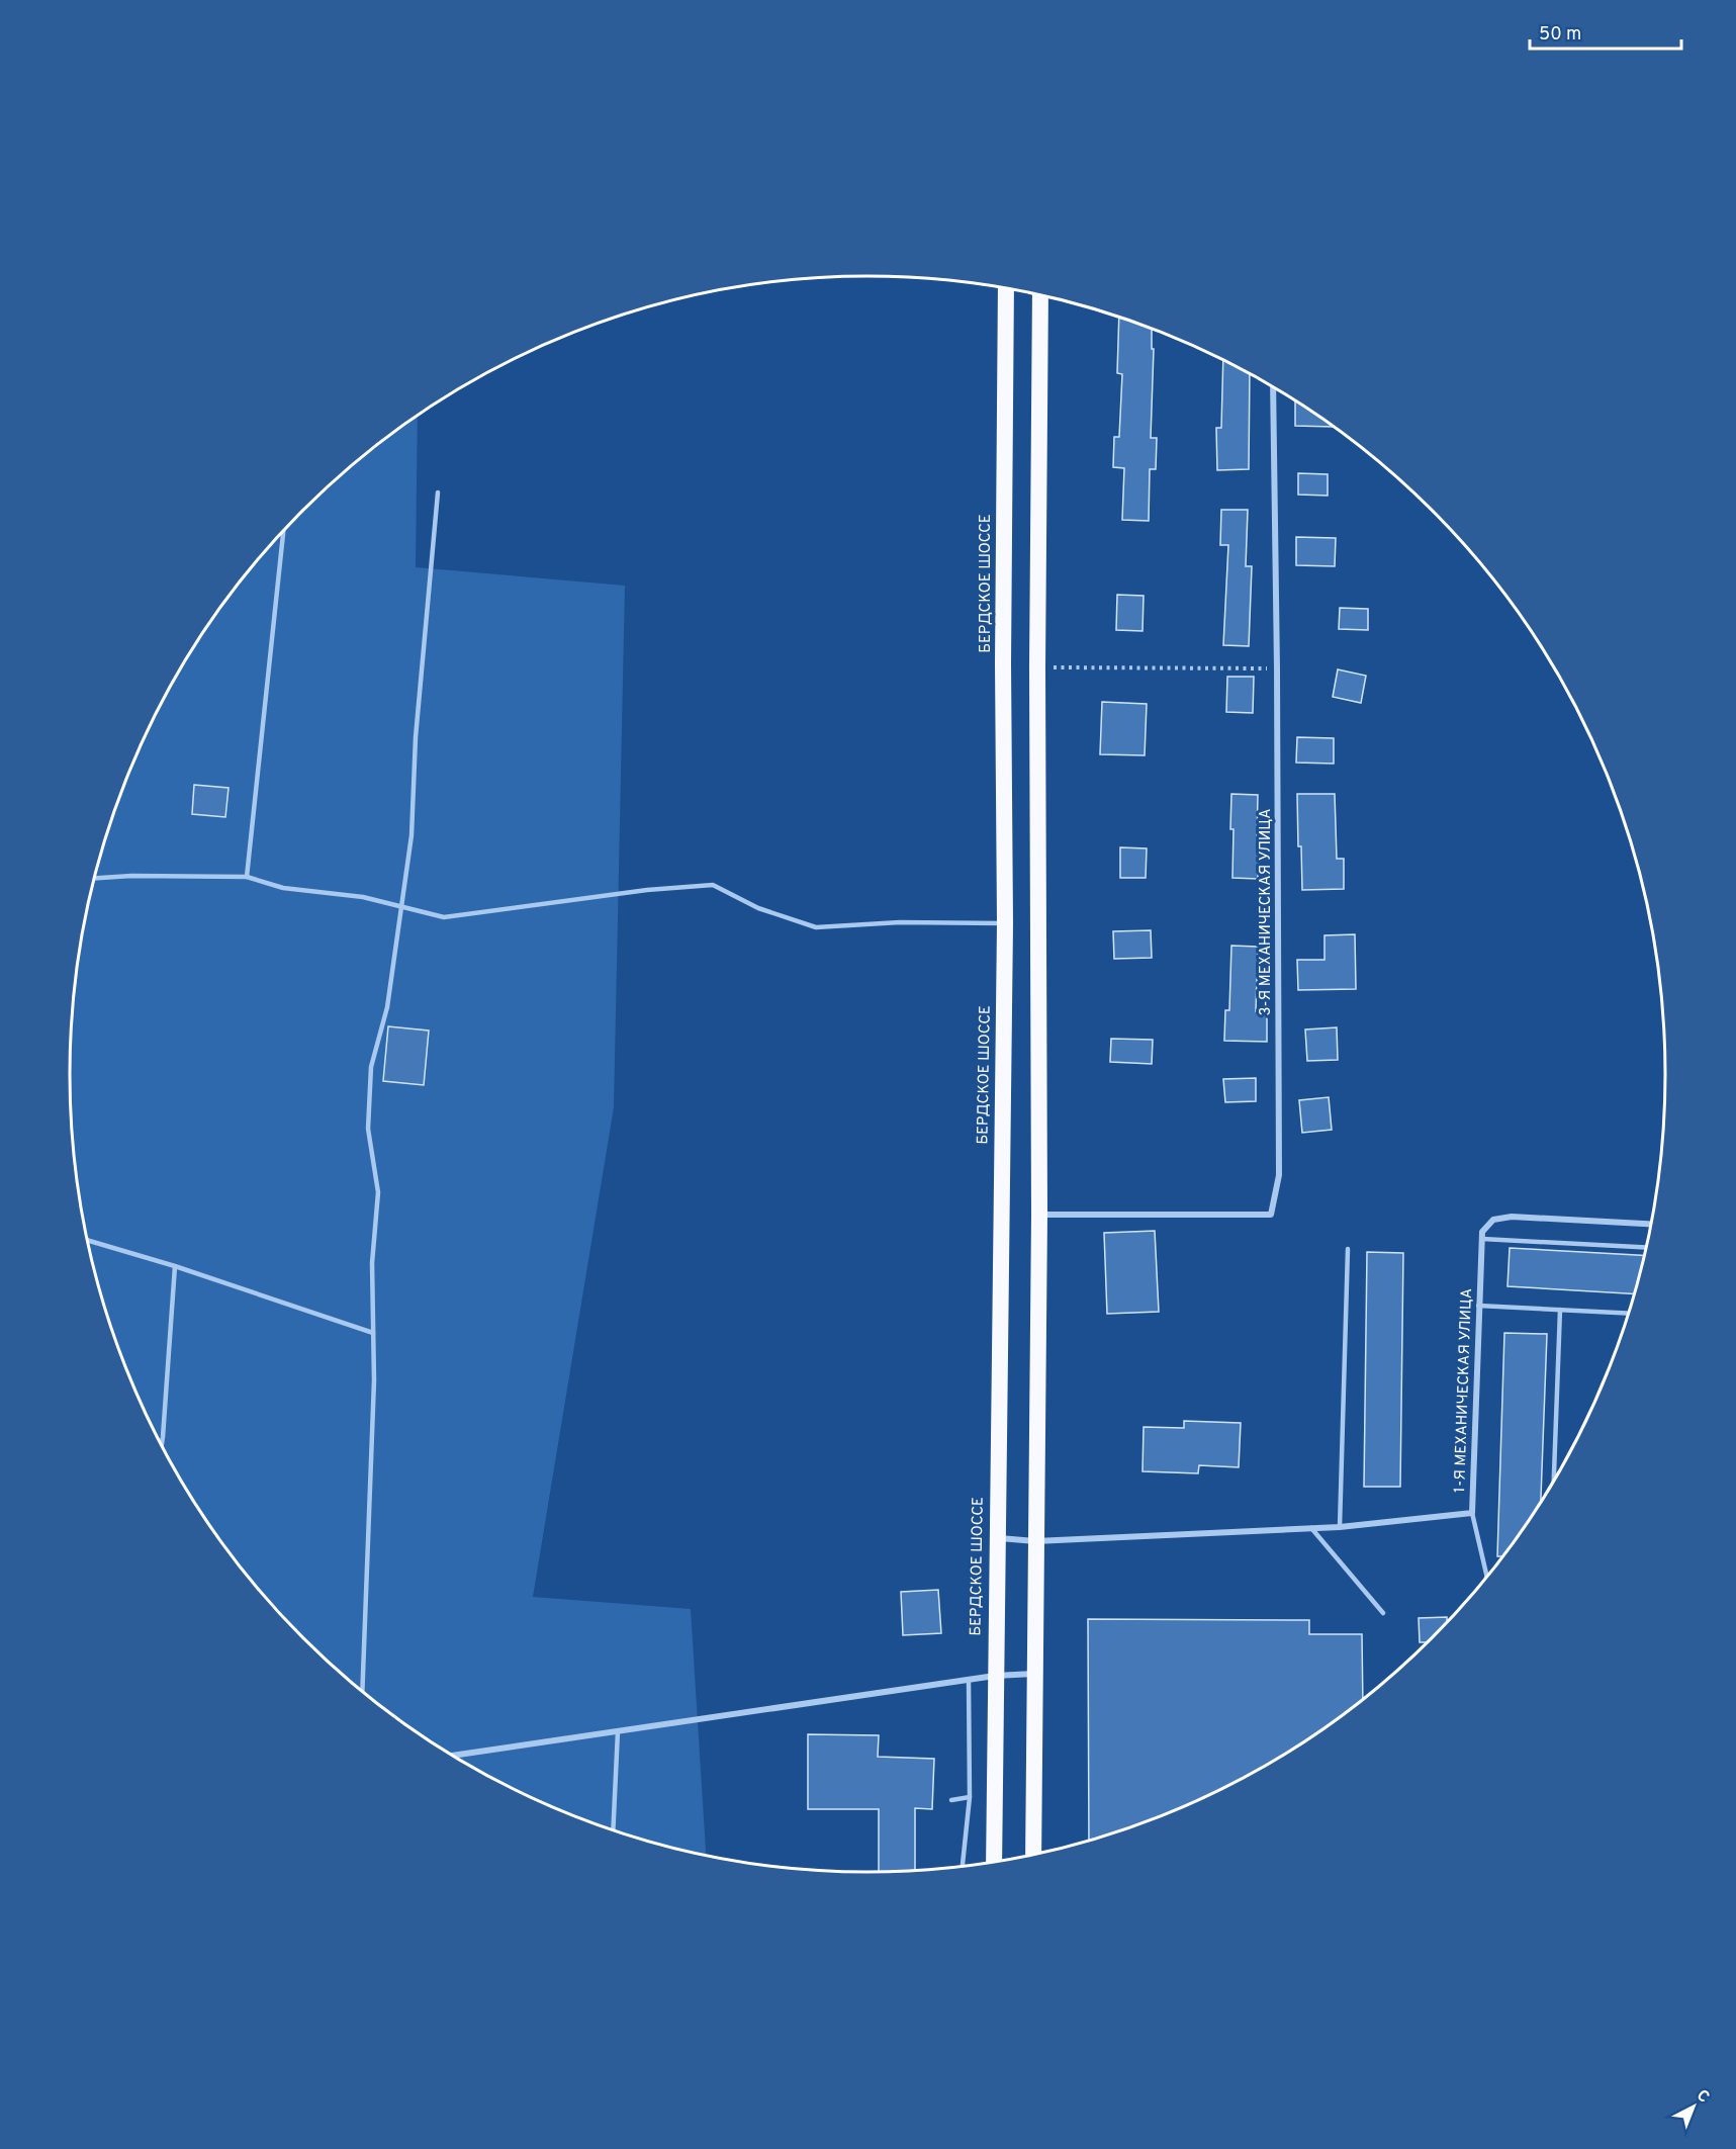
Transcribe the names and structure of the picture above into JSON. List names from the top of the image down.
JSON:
{
  "streets": {
    "highway": ["БЕРДСКОЕ ШОССЕ"],
    "street": ["3-Я МЕХАНИЧЕСКАЯ УЛИЦА", "1-Я МЕХАНИЧЕСКАЯ УЛИЦА"]
  },
  "crossings": [
    ["БЕРДСКОЕ ШОССЕ", "1-Я МЕХАНИЧЕСКАЯ УЛИЦА"]
  ],
  "scale_bar": "50 m",
  "north": "top right"
}
